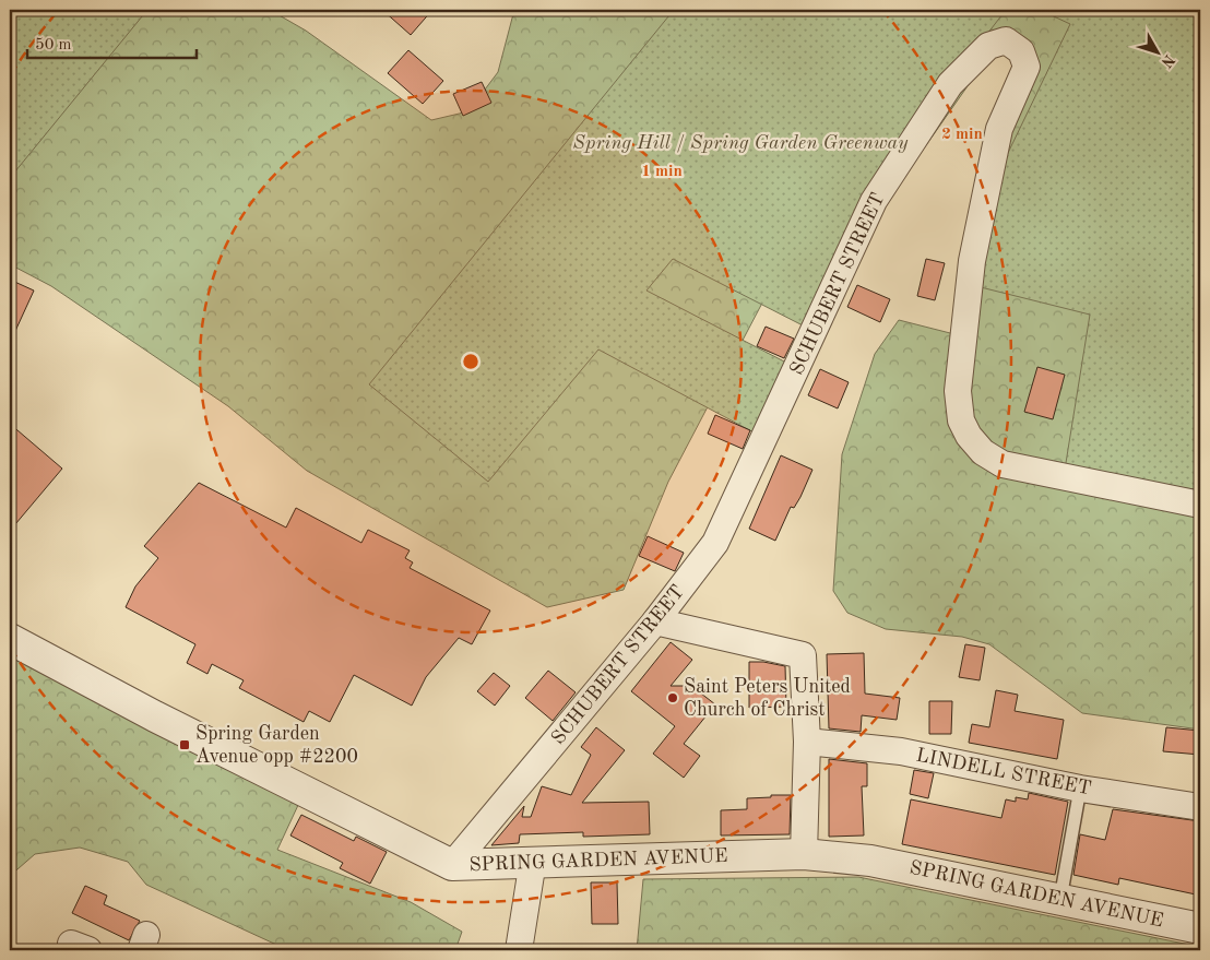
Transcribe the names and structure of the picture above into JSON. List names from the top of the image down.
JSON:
{
  "streets": {
    "street": ["SCHUBERT STREET", "LINDELL STREET", "SPRING GARDEN AVENUE"]
  },
  "crossings": [
    ["SCHUBERT STREET", "SPRING GARDEN AVENUE"]
  ],
  "parks": ["Spring Hill / Spring Garden Greenway"],
  "places": {
    "other": ["Saint Peters United Church of Christ"],
    "transit": ["Spring Garden Avenue opp #2200"]
  },
  "scale_bar": "50 m",
  "north": "bottom right",
  "rings": ["2 min", "1 min"]
}
